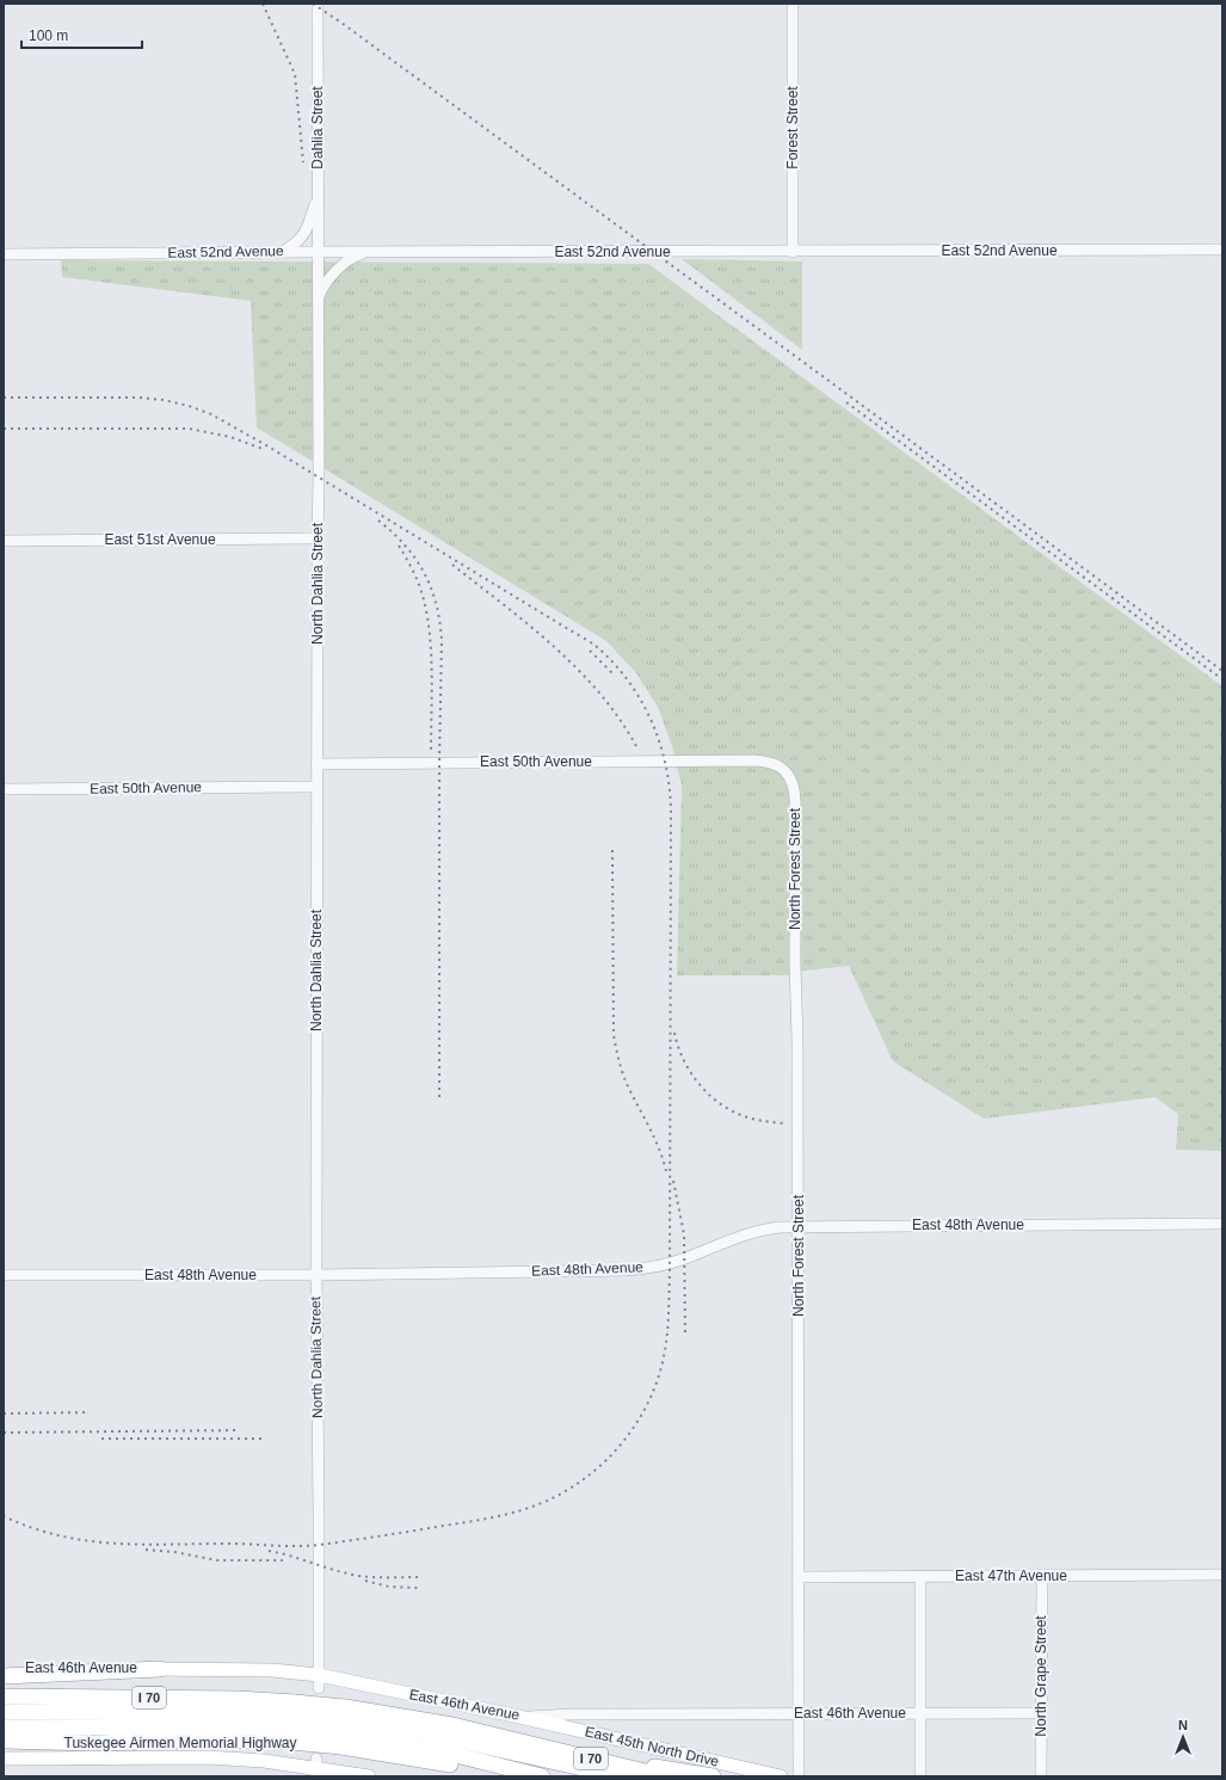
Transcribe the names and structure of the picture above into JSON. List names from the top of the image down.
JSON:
{
  "streets": {
    "highway": ["I 70", "Tuskegee Airmen Memorial Highway"],
    "main road": ["East 46th Avenue", "East 45th North Drive"],
    "street": [
      "Dahlia Street",
      "Forest Street",
      "East 52nd Avenue",
      "East 51st Avenue",
      "North Dahlia Street",
      "East 50th Avenue",
      "North Forest Street",
      "East 48th Avenue",
      "East 47th Avenue",
      "North Grape Street"
    ]
  },
  "crossings": [
    ["Dahlia Street", "East 52nd Avenue"],
    ["Dahlia Street", "North Dahlia Street"],
    ["Forest Street", "East 52nd Avenue"],
    ["East 52nd Avenue", "North Dahlia Street"],
    ["East 51st Avenue", "North Dahlia Street"],
    ["North Dahlia Street", "East 50th Avenue"],
    ["North Dahlia Street", "East 48th Avenue"],
    ["North Dahlia Street", "East 46th Avenue"],
    ["East 50th Avenue", "North Forest Street"],
    ["North Forest Street", "East 48th Avenue"],
    ["North Forest Street", "East 47th Avenue"],
    ["North Forest Street", "East 46th Avenue"],
    ["East 47th Avenue", "North Grape Street"],
    ["East 46th Avenue", "North Grape Street"],
    ["East 46th Avenue", "East 45th North Drive"]
  ],
  "scale_bar": "100 m",
  "north": "top"
}
